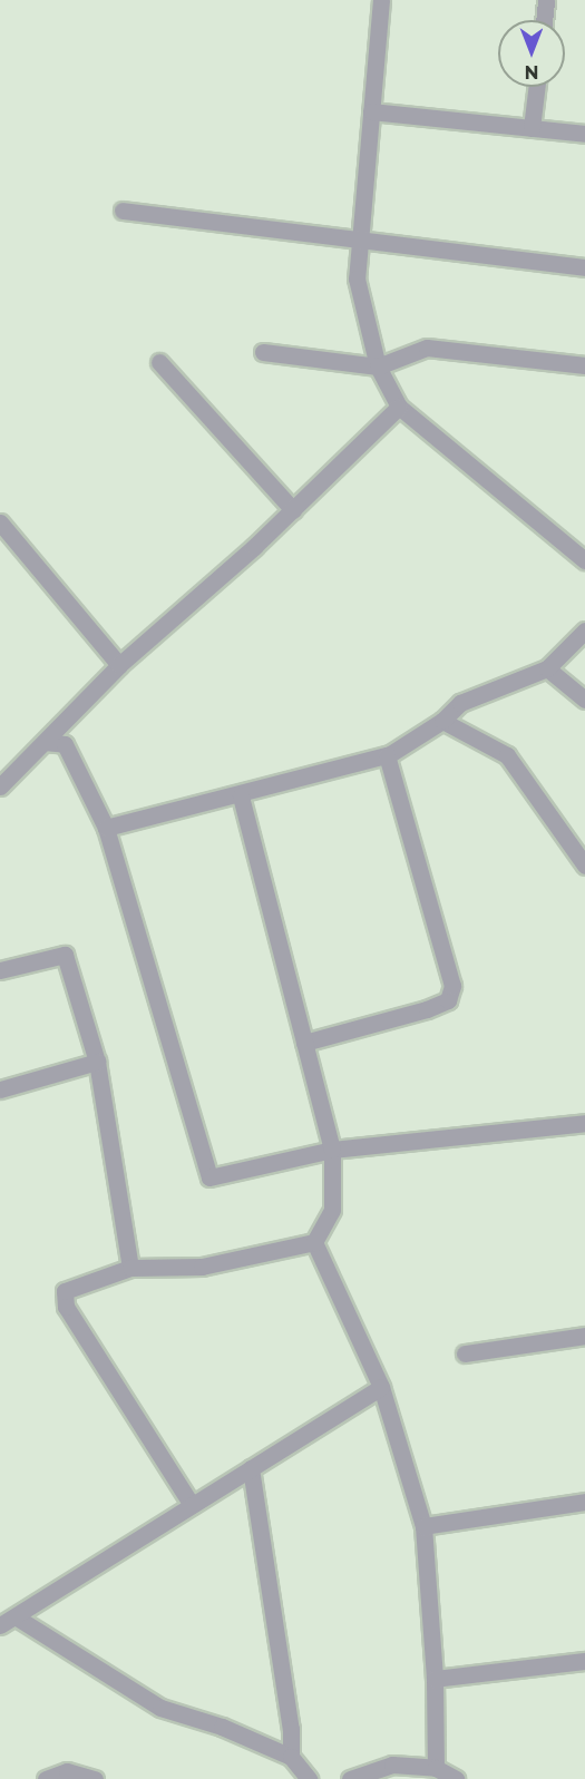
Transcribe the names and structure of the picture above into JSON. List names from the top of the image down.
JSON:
{
  "north": "bottom"
}
